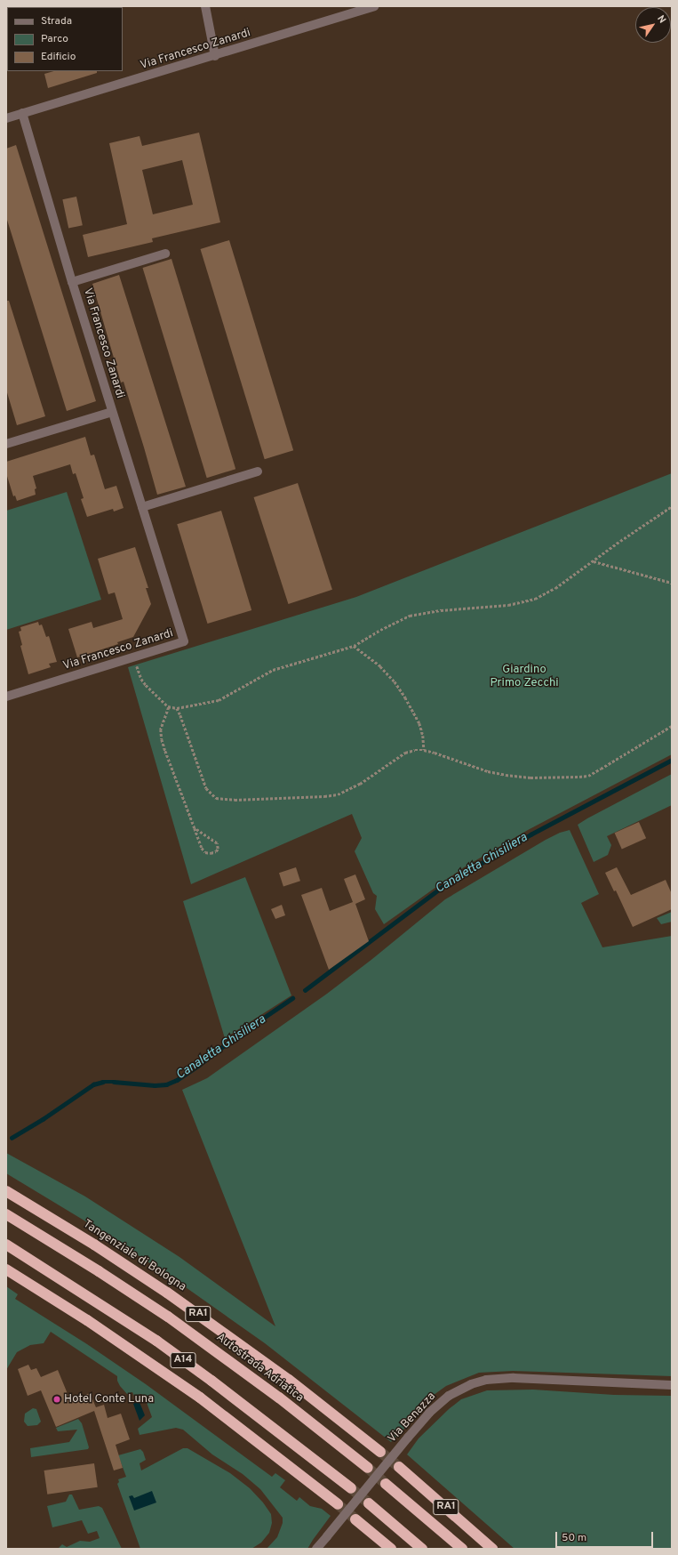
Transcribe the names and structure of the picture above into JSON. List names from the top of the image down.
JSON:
{
  "streets": {
    "highway": [
      "Tangenziale di Bologna",
      "RA1",
      "A14",
      "Autostrada Adriatica"
    ],
    "street": ["Via Francesco Zanardi", "Via Benazza"]
  },
  "water": ["Canaletta Ghisiliera"],
  "parks": ["Giardino Primo Zecchi"],
  "places": ["Hotel Conte Luna"],
  "legend": ["Strada", "Parco", "Edificio"],
  "scale_bar": "50 m",
  "north": "top right"
}
